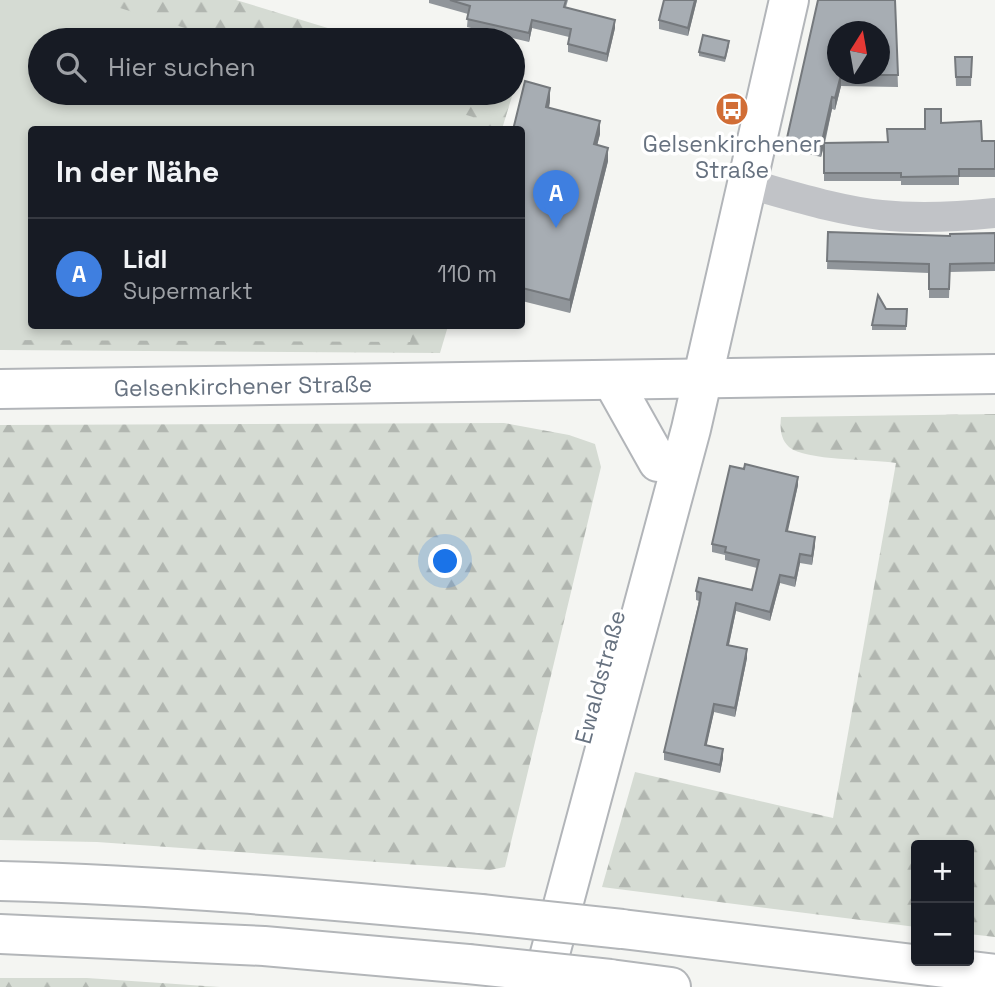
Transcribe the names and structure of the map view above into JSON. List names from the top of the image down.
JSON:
{
  "streets": {
    "main road": ["Gelsenkirchener Straße", "Ewaldstraße"]
  },
  "crossings": [
    ["Gelsenkirchener Straße", "Ewaldstraße"]
  ],
  "places": {
    "bus stop": ["Gelsenkirchener Straße"]
  },
  "north": "top",
  "page": {
    "search": "Hier suchen",
    "heading": "In der Nähe",
    "pins": "A",
    "list": [
      {
        "mark": "A",
        "name": "Lidl",
        "note": "Supermarkt",
        "value": "110 m"
      }
    ],
    "map_buttons": ["+", "−"]
  }
}
